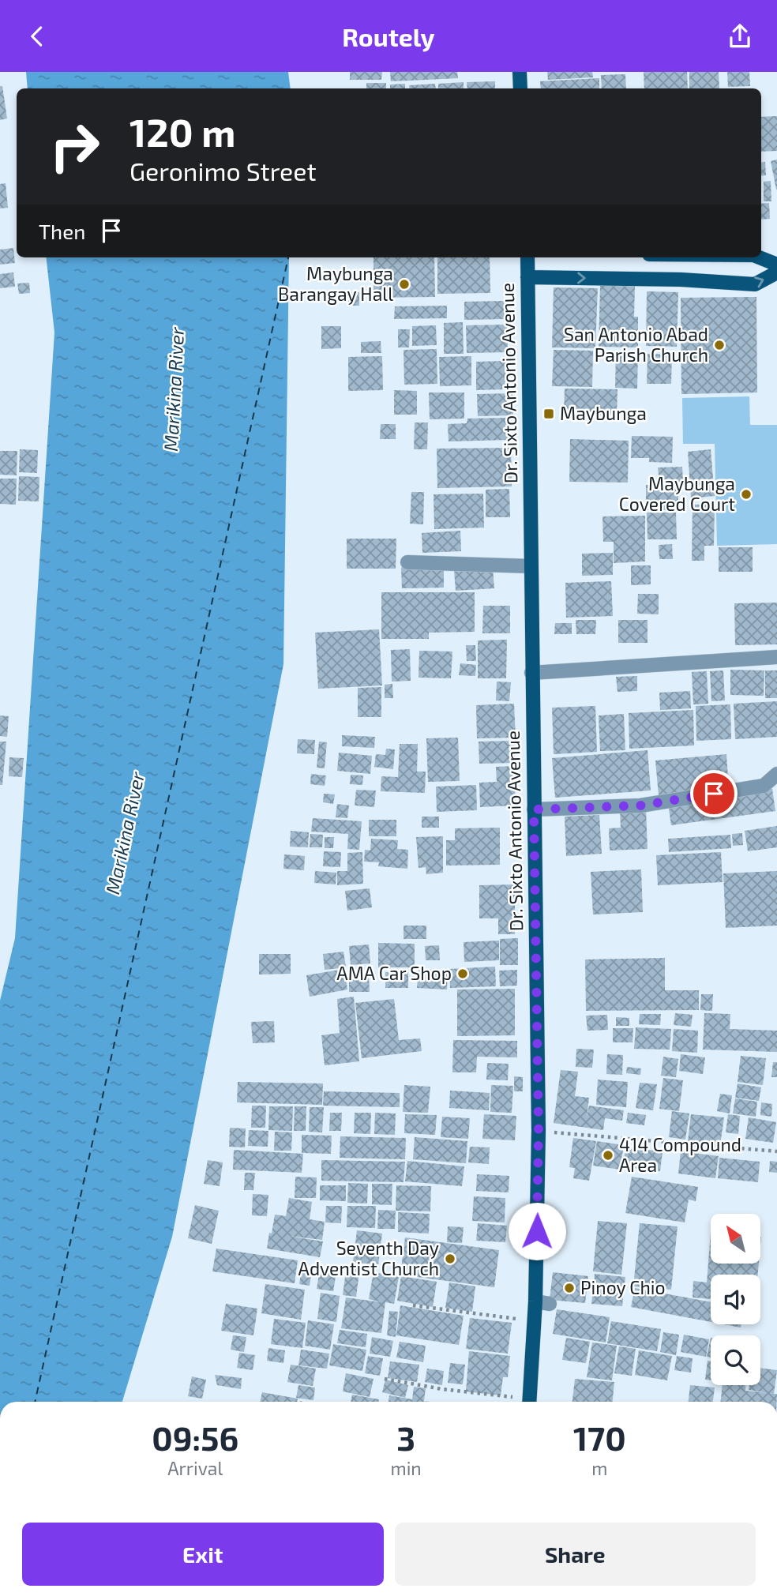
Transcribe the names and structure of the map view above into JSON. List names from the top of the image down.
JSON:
{
  "streets": {
    "main road": ["Dr. Sixto Antonio Avenue"]
  },
  "water": ["Marikina River"],
  "places": {
    "other": [
      "Maybunga Barangay Hall",
      "San Antonio Abad Parish Church",
      "Maybunga Covered Court",
      "AMA Car Shop",
      "414 Compound Area",
      "Seventh Day Adventist Church",
      "Pinoy Chio"
    ],
    "transit": ["Maybunga"]
  },
  "north": "top left",
  "page": {
    "header": "Routely",
    "turn": ["120 m", "Geronimo Street"],
    "then": "Then",
    "eta": [
      "09:56",
      "Arrival",
      "3",
      "min",
      "170",
      "m"
    ],
    "buttons": ["Exit", "Share"]
  }
}
